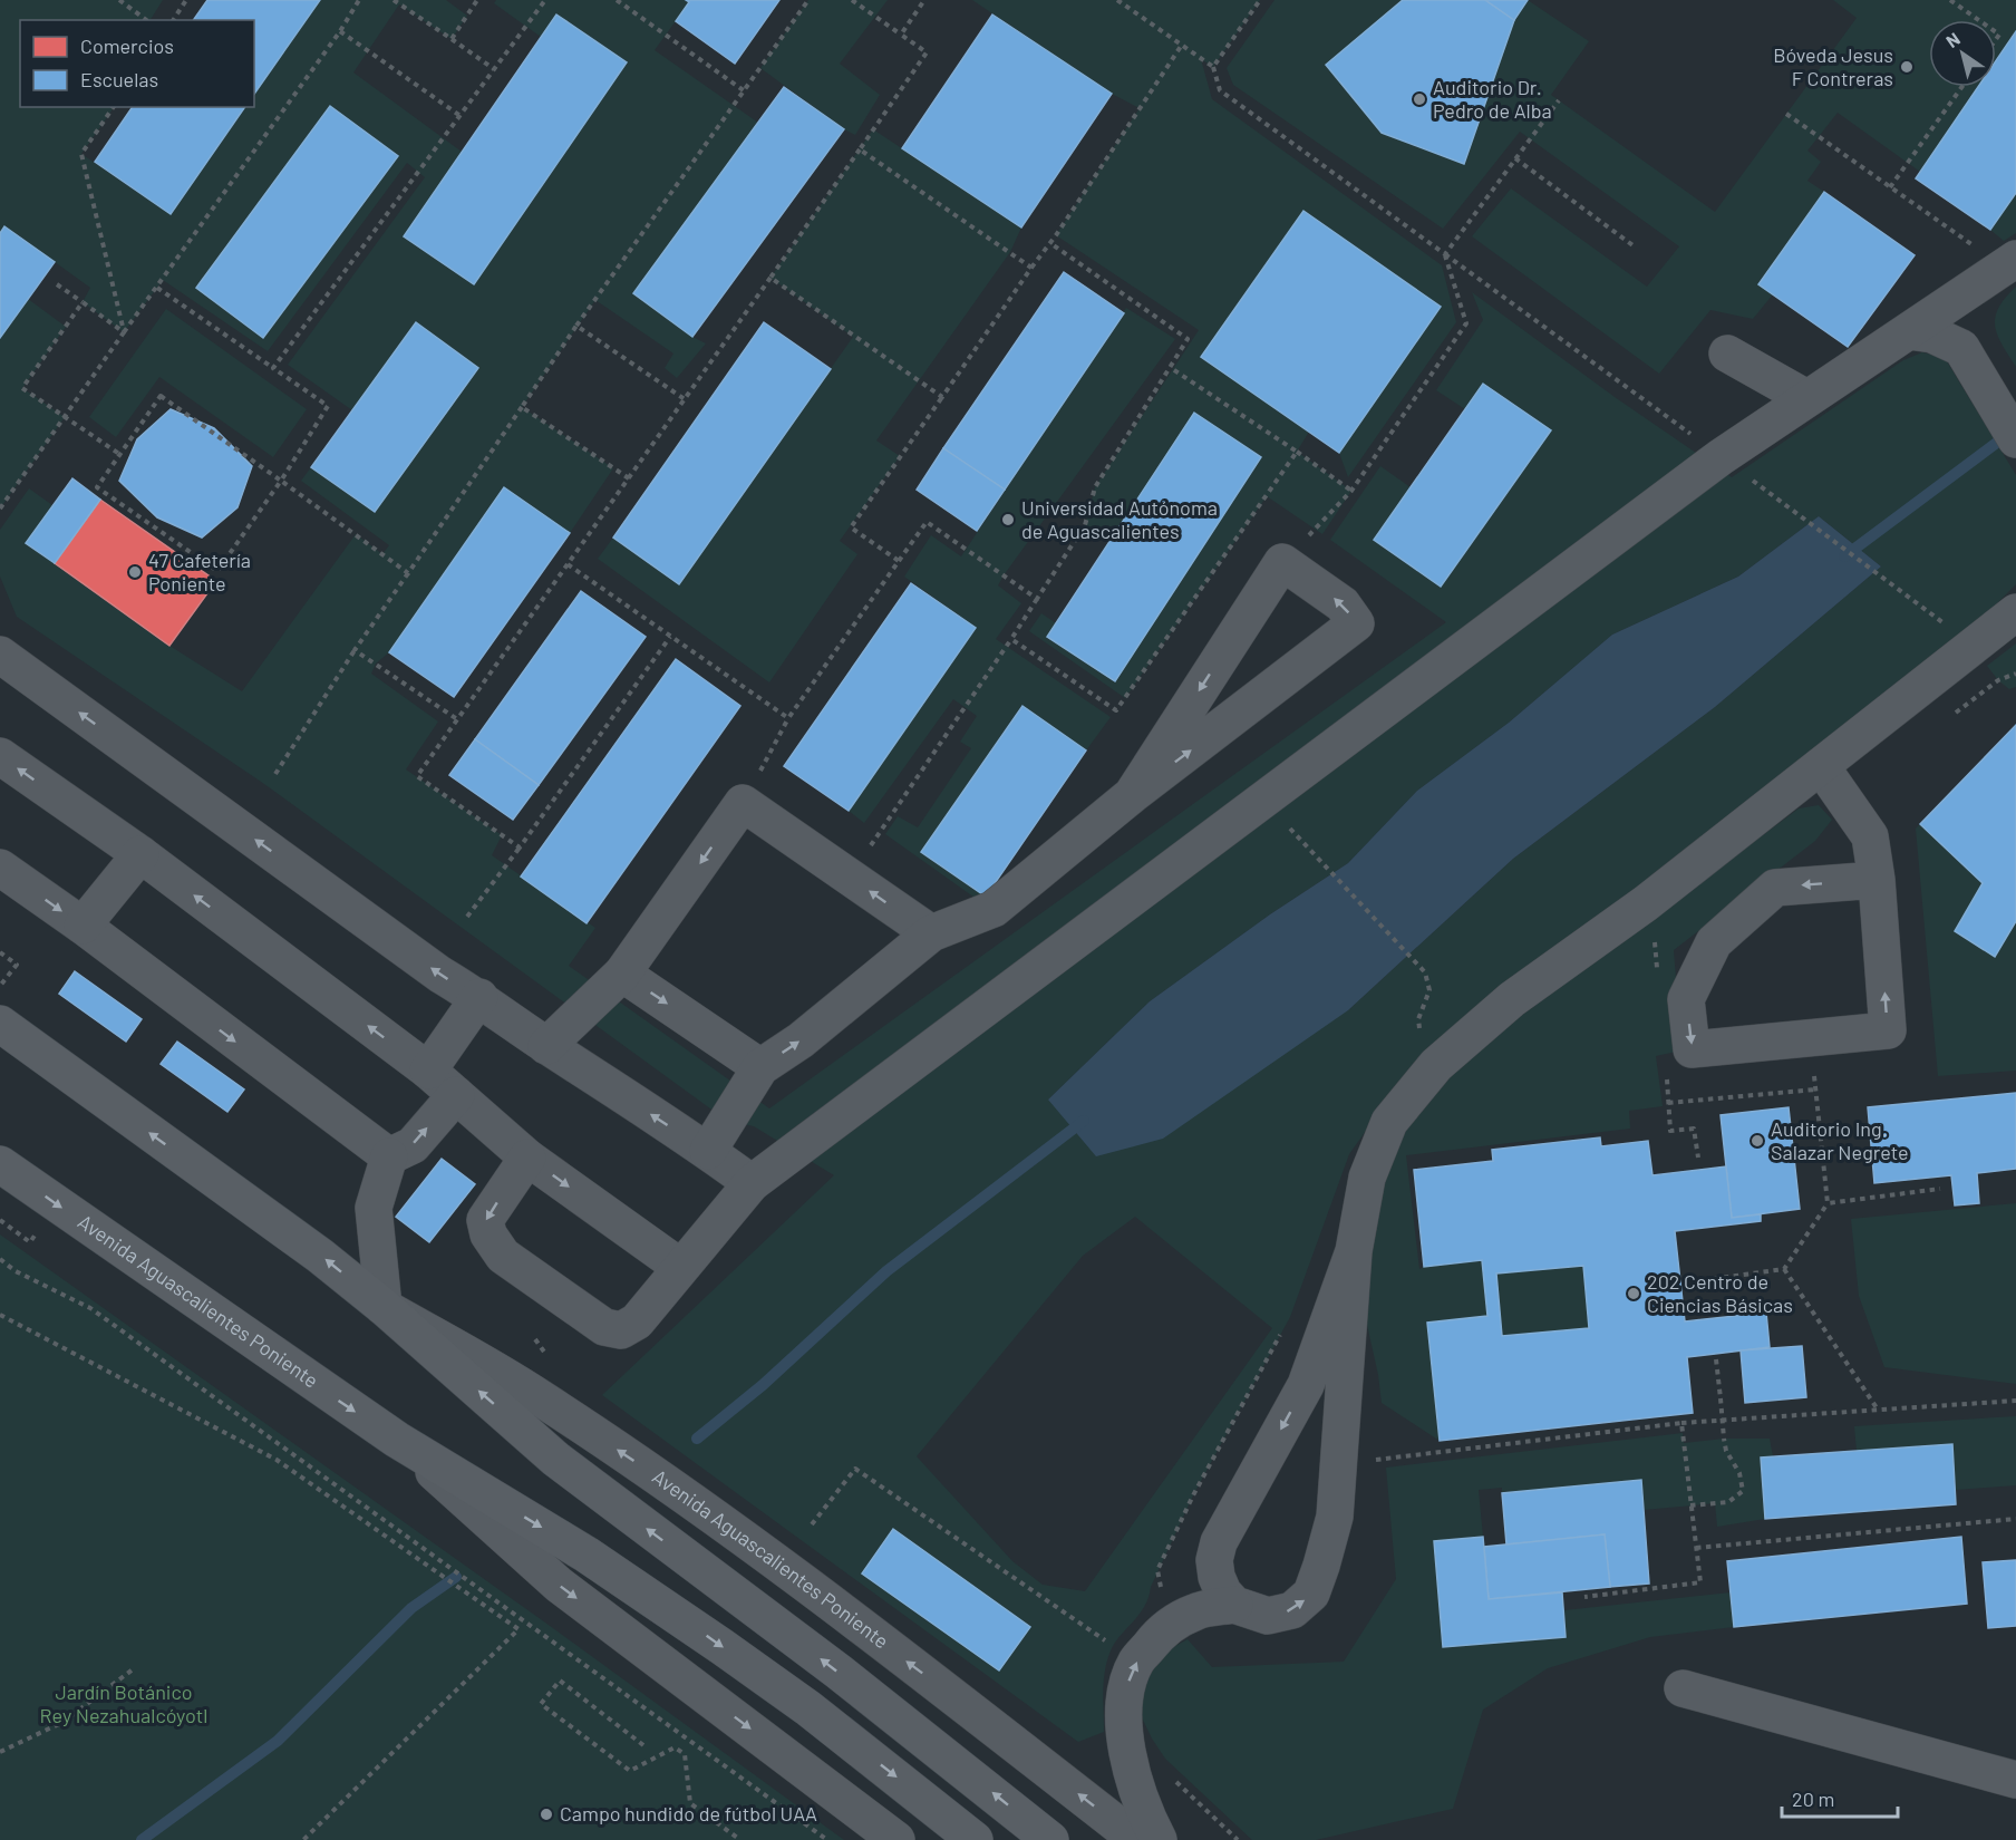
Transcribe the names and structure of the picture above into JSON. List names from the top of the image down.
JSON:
{
  "streets": {
    "main road": ["Avenida Aguascalientes Poniente"]
  },
  "parks": ["Jardín Botánico Rey Nezahualcóyotl"],
  "places": [
    "Bóveda Jesus F Contreras",
    "Auditorio Dr. Pedro de Alba",
    "Universidad Autónoma de Aguascalientes",
    "47 Cafetería Poniente",
    "Auditorio Ing. Salazar Negrete",
    "202 Centro de Ciencias Básicas",
    "Campo hundido de fútbol UAA"
  ],
  "legend": ["Comercios", "Escuelas"],
  "scale_bar": "20 m",
  "north": "top left"
}
